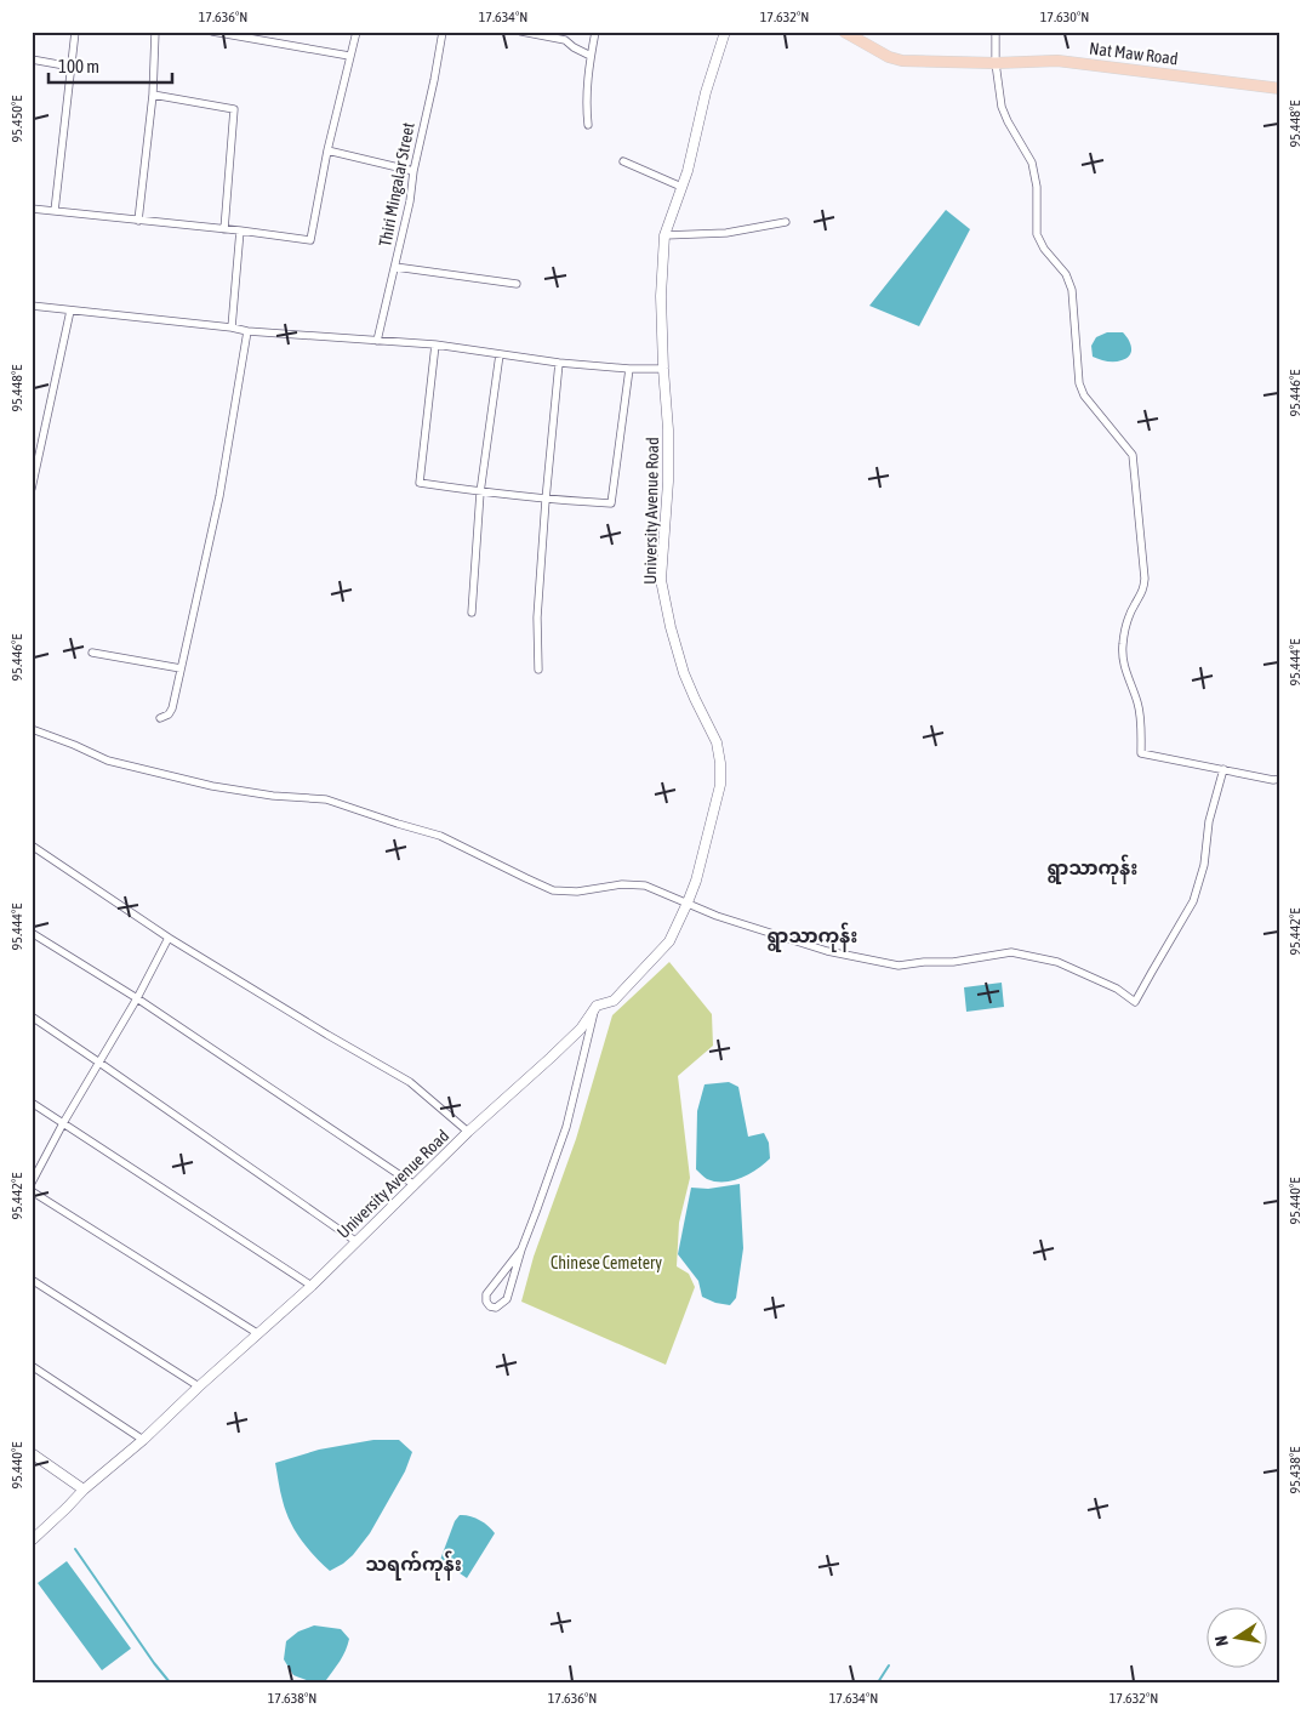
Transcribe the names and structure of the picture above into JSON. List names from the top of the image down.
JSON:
{
  "streets": {
    "main road": ["Nat Maw Road", "University Avenue Road"],
    "street": ["Thiri Mingalar Street"]
  },
  "districts": ["ရွာသာကုန်း", "ရွာသာကုန်း", "သရက်ကုန်း"],
  "parks": ["Chinese Cemetery"],
  "scale_bar": "100 m",
  "north": "left",
  "coordinates": [
    "17.636°N",
    "17.634°N",
    "17.632°N",
    "17.630°N",
    "95.450°E",
    "95.448°E",
    "95.446°E",
    "95.444°E",
    "95.442°E",
    "95.440°E",
    "95.438°E",
    "17.638°N"
  ]
}
